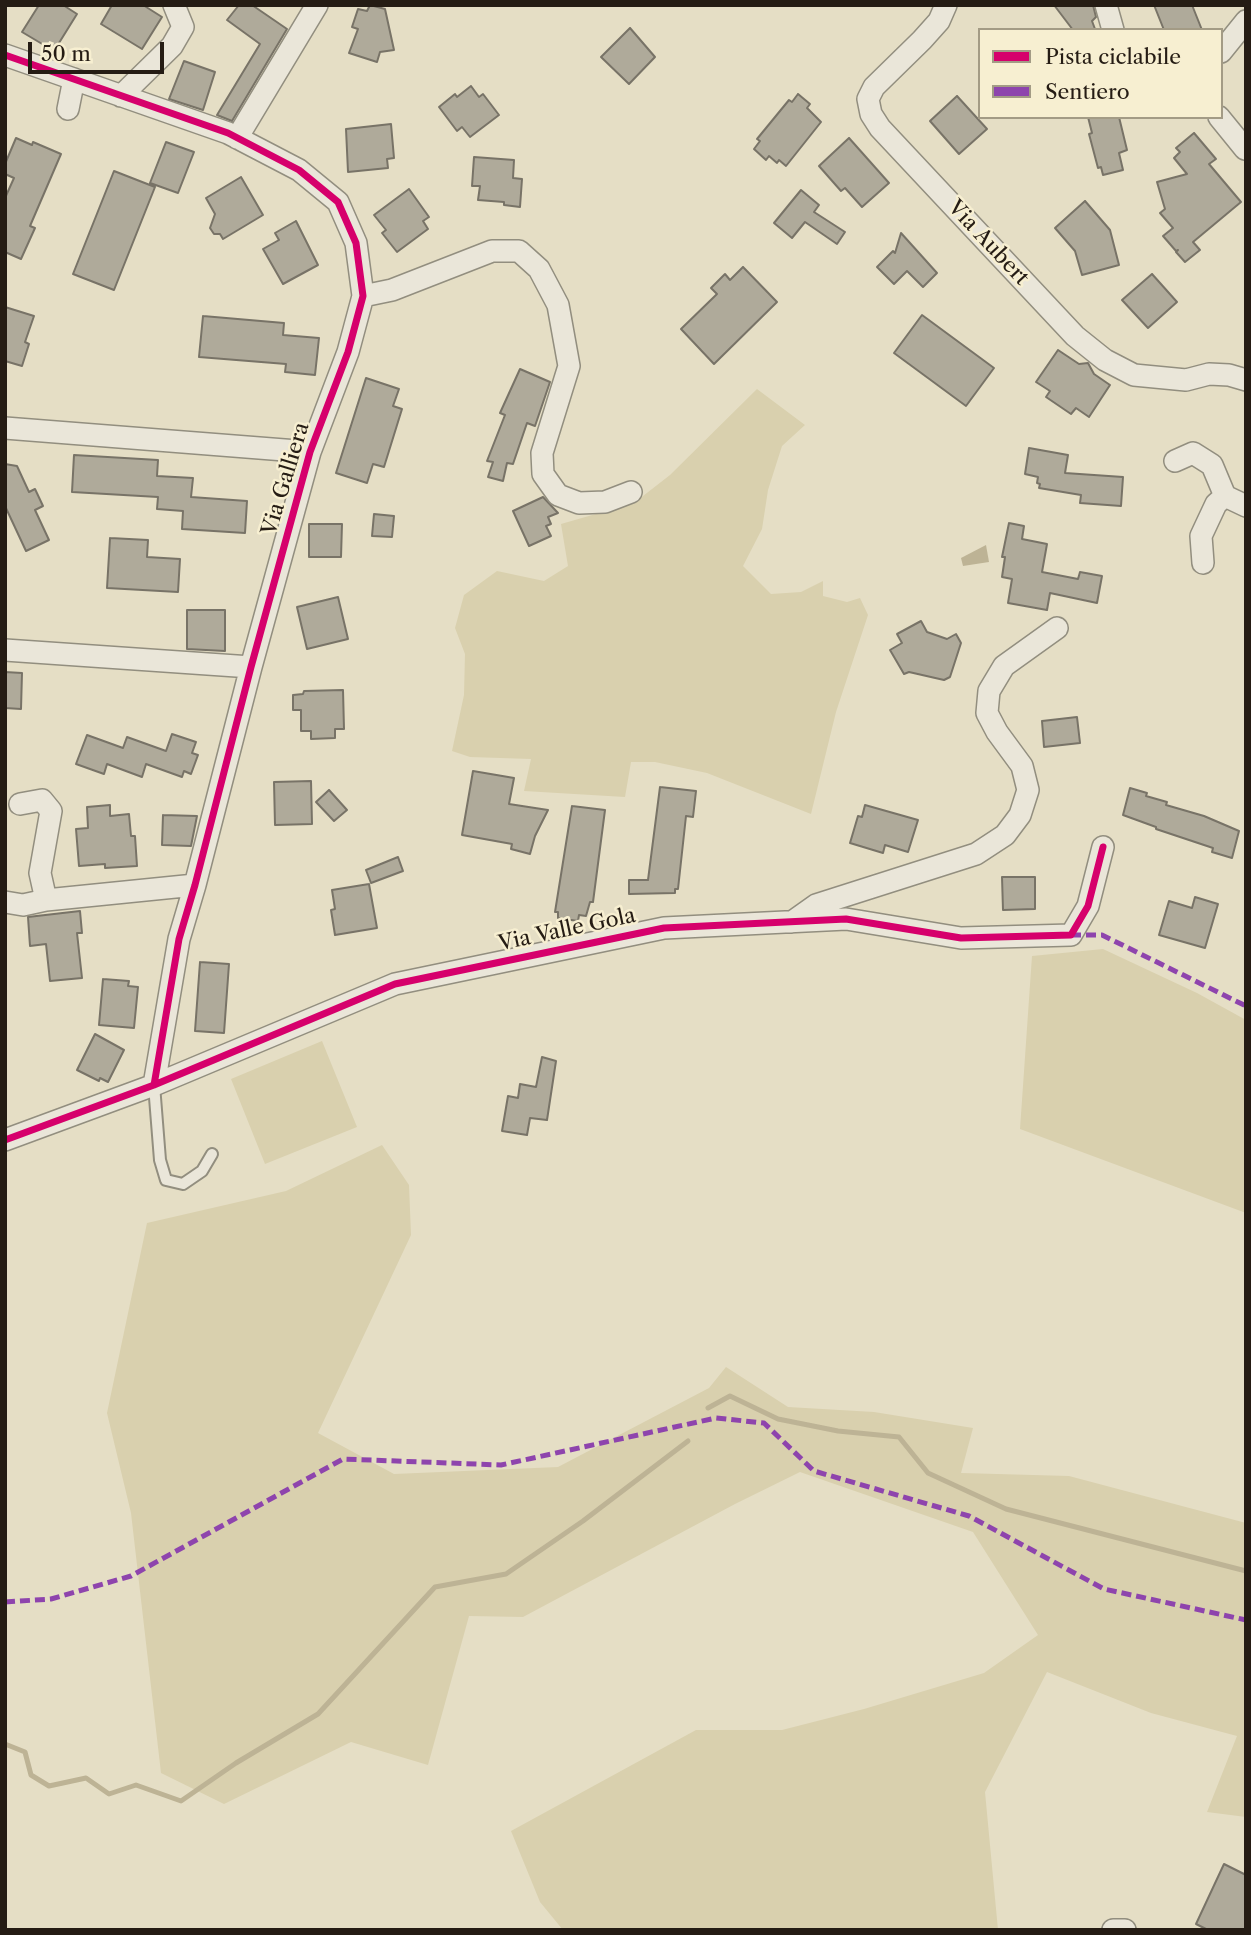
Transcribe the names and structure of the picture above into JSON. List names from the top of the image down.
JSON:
{
  "streets": {
    "street": ["Via Aubert", "Via Galliera", "Via Valle Gola"]
  },
  "crossings": [
    ["Via Galliera", "Via Valle Gola"]
  ],
  "legend": ["Pista ciclabile", "Sentiero"],
  "scale_bar": "50 m"
}
